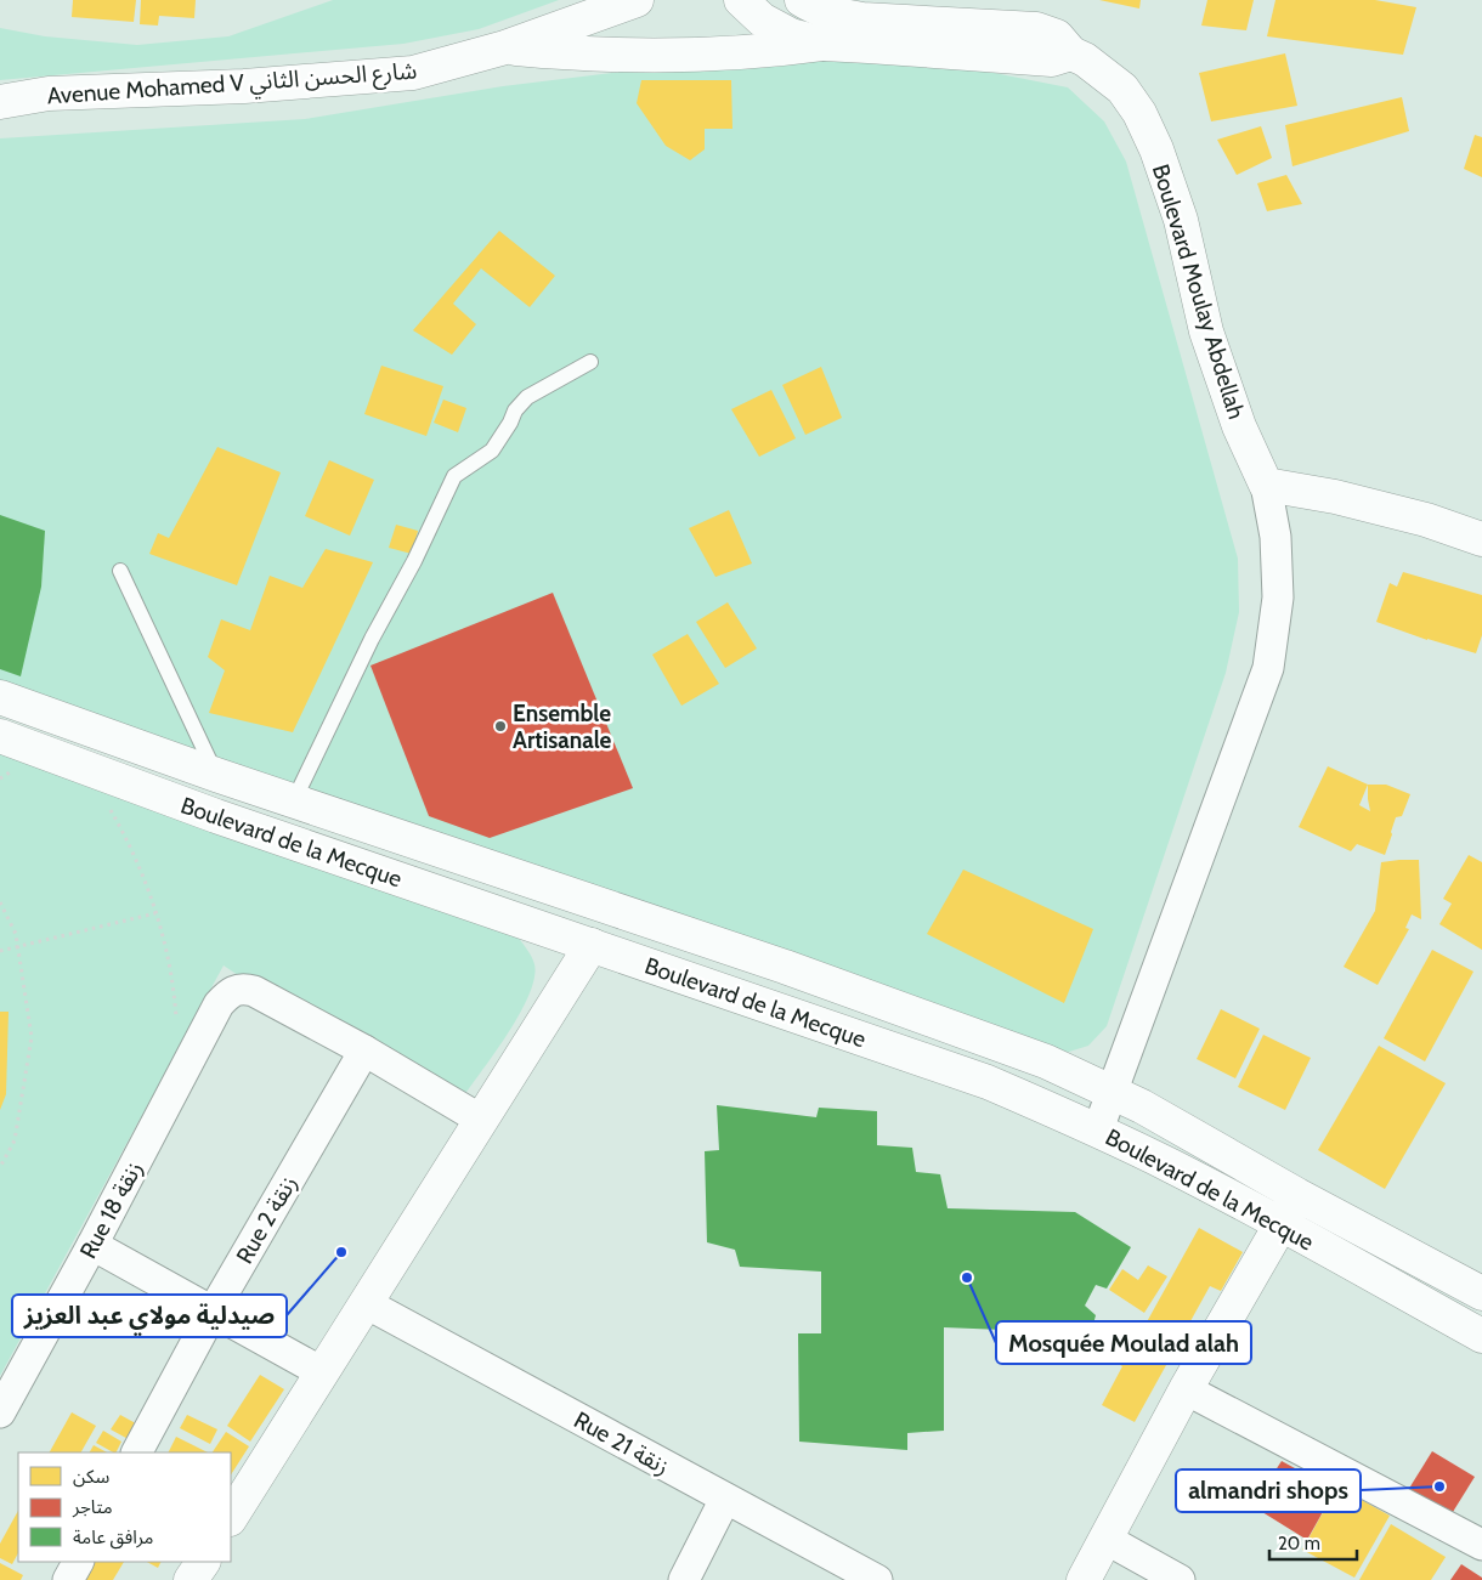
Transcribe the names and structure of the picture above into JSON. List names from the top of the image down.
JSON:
{
  "streets": {
    "main road": ["Avenue Mohamed V شارع الحسن الثاني", "Boulevard Moulay Abdellah", "Boulevard de la Mecque"],
    "street": ["Rue 18 زنقة", "Rue 2 زنقة", "Rue 21 زنقة"]
  },
  "crossings": [
    ["Rue 18 زنقة", "Rue 2 زنقة"]
  ],
  "places": [
    "Ensemble Artisanale",
    "صيدلية مولاي عبد العزيز",
    "Mosquée Moulad alah",
    "almandri shops"
  ],
  "legend": ["سكن", "متاجر", "مرافق عامة"],
  "scale_bar": "20 m"
}
